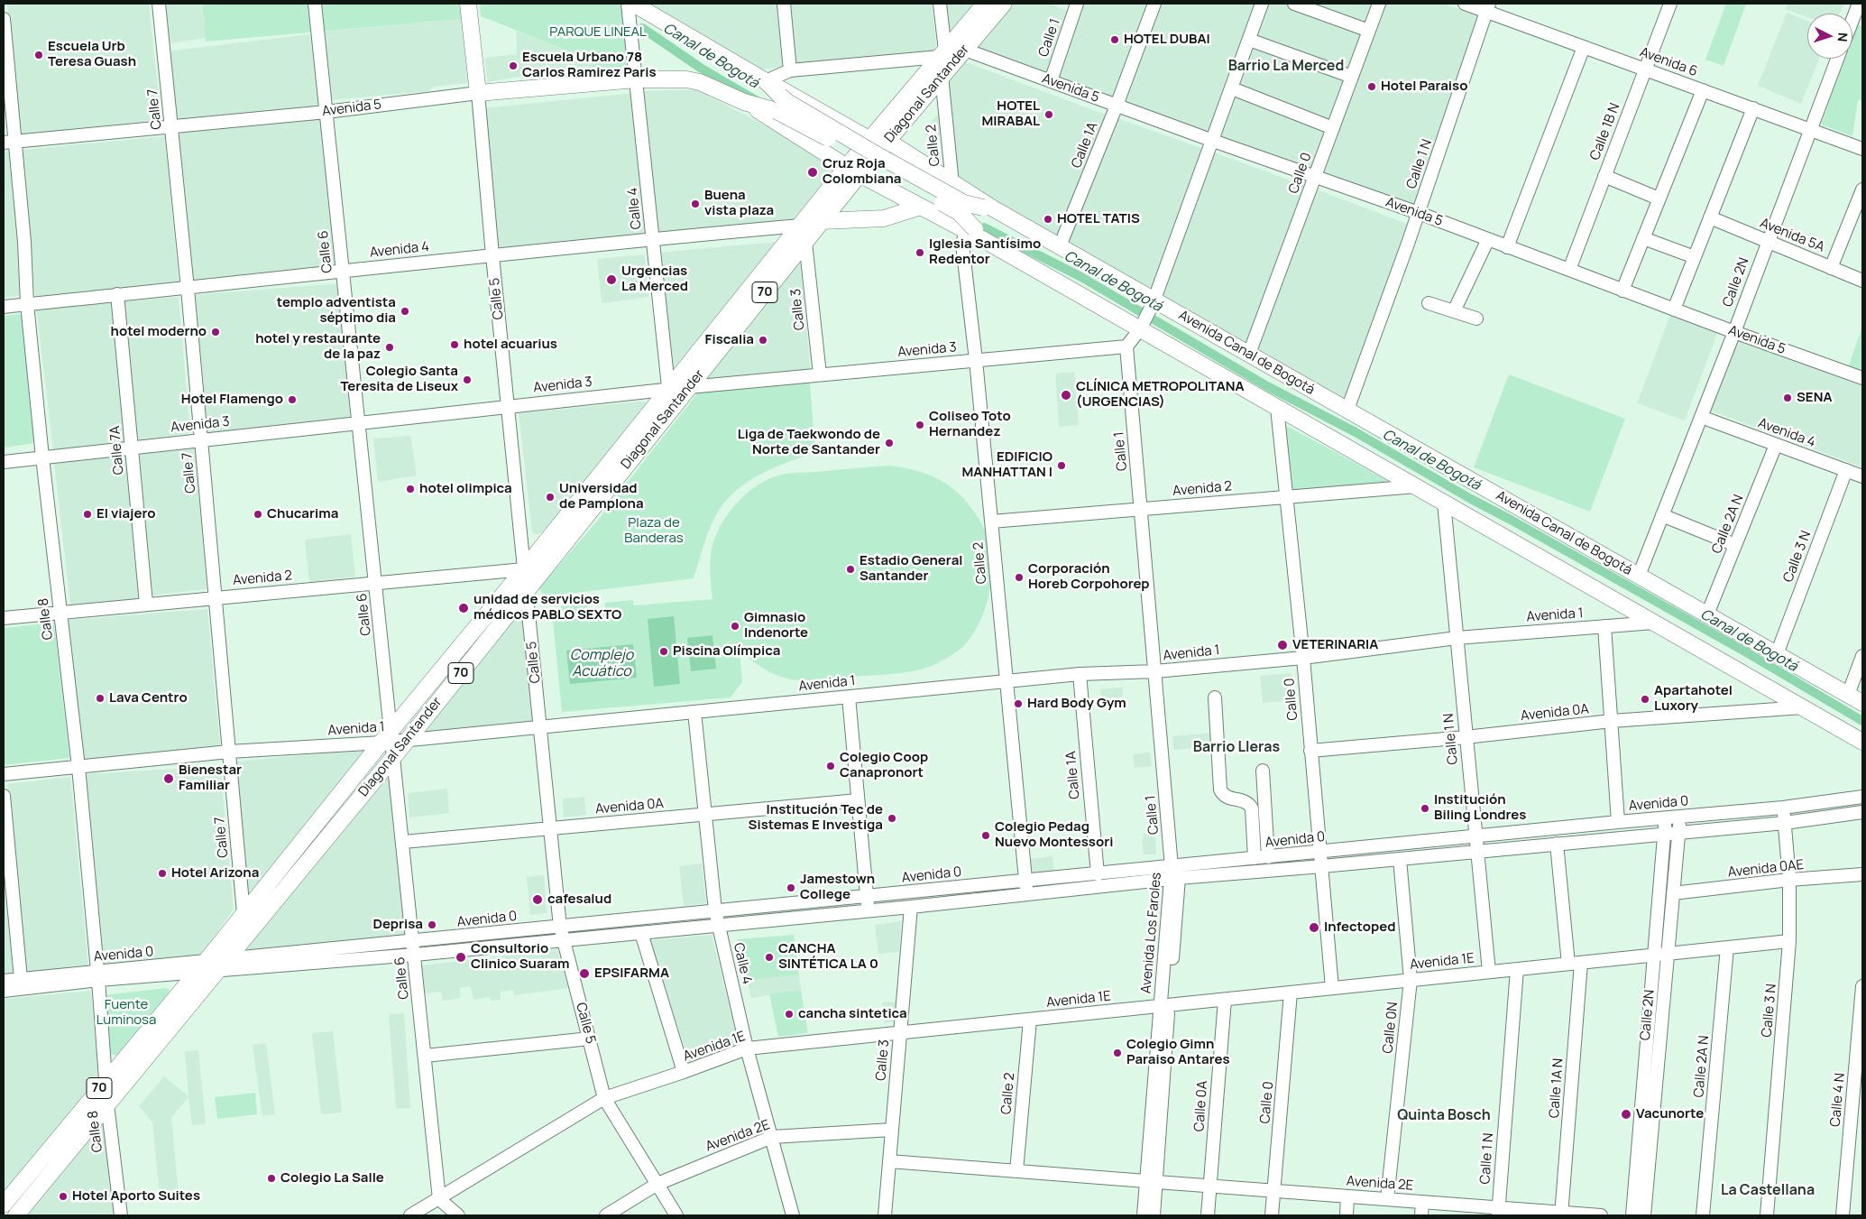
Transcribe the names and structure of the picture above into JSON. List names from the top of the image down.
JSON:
{
  "streets": {
    "main road": [
      "Avenida 5",
      "Diagonal Santander",
      "70",
      "Calle 5",
      "Avenida Canal de Bogotá"
    ],
    "street": [
      "Calle 1",
      "Avenida 6",
      "Calle 7",
      "Calle 1B N",
      "Calle 2",
      "Calle 1A",
      "Calle 1 N",
      "Calle 0",
      "Calle 4",
      "Avenida 5A",
      "Avenida 4",
      "Calle 6",
      "Calle 2N",
      "Calle 3",
      "Avenida 3",
      "Calle 7A",
      "Avenida 2",
      "Calle 2A N",
      "Calle 3 N",
      "Avenida 1",
      "Calle 8",
      "Avenida 0A",
      "Avenida 0",
      "Avenida 0AE",
      "Avenida Los Faroles",
      "Avenida 1E",
      "Calle 0N",
      "Calle 1A N",
      "Calle 4 N",
      "Calle 0A",
      "Avenida 2E"
    ]
  },
  "crossings": [
    ["Calle 1", "Avenida 5"],
    ["Calle 1", "Avenida 3"],
    ["Calle 1", "Avenida 2"],
    ["Calle 1", "Avenida 1"],
    ["Calle 1", "Avenida 0"],
    ["Calle 1", "Avenida Los Faroles"],
    ["Avenida 6", "Calle 1B N"],
    ["Avenida 6", "Calle 1 N"],
    ["Avenida 6", "Calle 2N"],
    ["Avenida 5", "Diagonal Santander"],
    ["Avenida 5", "Calle 7"],
    ["Avenida 5", "Calle 1B N"],
    ["Avenida 5", "Calle 1A"],
    ["Avenida 5", "Calle 1 N"],
    ["Avenida 5", "Calle 0"],
    ["Avenida 5", "Calle 4"],
    ["Avenida 5", "Calle 6"],
    ["Avenida 5", "Calle 2N"],
    ["Avenida 5", "Calle 5"],
    ["Avenida 5", "Avenida Canal de Bogotá"],
    ["Avenida 5", "Calle 8"],
    ["Diagonal Santander", "Calle 7"],
    ["Diagonal Santander", "Calle 2"],
    ["Diagonal Santander", "Calle 4"],
    ["Diagonal Santander", "Avenida 4"],
    ["Diagonal Santander", "Calle 6"],
    ["Diagonal Santander", "Calle 5"],
    ["Diagonal Santander", "Calle 3"],
    ["Diagonal Santander", "Avenida 3"],
    ["Diagonal Santander", "Avenida 2"],
    ["Diagonal Santander", "Avenida 1"],
    ["Diagonal Santander", "Calle 8"],
    ["Diagonal Santander", "Avenida 0"],
    ["Calle 7", "Avenida 4"],
    ["Calle 7", "Avenida 3"],
    ["Calle 7", "Avenida 2"],
    ["Calle 7", "Avenida 1"],
    ["Calle 2", "Avenida 3"],
    ["Calle 2", "Avenida Canal de Bogotá"],
    ["Calle 2", "Avenida 2"],
    ["Calle 2", "Avenida 1"],
    ["Calle 2", "Avenida 0"],
    ["Calle 2", "Avenida 1E"],
    ["Calle 2", "Avenida 2E"],
    ["Calle 1A", "Avenida Canal de Bogotá"],
    ["Calle 1A", "Avenida 1"],
    ["Calle 1A", "Avenida 0"],
    ["Calle 1 N", "Avenida Canal de Bogotá"],
    ["Calle 1 N", "Avenida 1"],
    ["Calle 1 N", "Avenida 0A"],
    ["Calle 1 N", "Avenida 0"],
    ["Calle 1 N", "Avenida 1E"],
    ["Calle 1 N", "Avenida 2E"],
    ["Calle 0", "Avenida Canal de Bogotá"],
    ["Calle 0", "Avenida 2"],
    ["Calle 0", "Avenida 1"],
    ["Calle 0", "Avenida 0A"],
    ["Calle 0", "Avenida 0"],
    ["Calle 0", "Avenida 1E"],
    ["Calle 0", "Avenida 2E"],
    ["Calle 4", "Avenida 4"],
    ["Calle 4", "Avenida 3"],
    ["Calle 4", "Avenida 1"],
    ["Calle 4", "Avenida 0A"],
    ["Calle 4", "Avenida 0"],
    ["Calle 4", "Avenida 1E"],
    ["Calle 4", "Avenida 2E"],
    ["Avenida 5A", "Calle 2N"],
    ["Avenida 4", "Calle 6"],
    ["Avenida 4", "Calle 2N"],
    ["Avenida 4", "Calle 5"],
    ["Avenida 4", "Calle 7A"],
    ["Avenida 4", "Calle 2A N"],
    ["Avenida 4", "Calle 3 N"],
    ["Avenida 4", "Calle 8"],
    ["Calle 6", "Avenida 3"],
    ["Calle 6", "Avenida 2"],
    ["Calle 6", "Avenida 1"],
    ["Calle 6", "Avenida 0A"],
    ["Calle 6", "Avenida 0"],
    ["Calle 6", "Avenida 1E"],
    ["Calle 2N", "Avenida Canal de Bogotá"],
    ["Calle 2N", "Avenida 0"],
    ["Calle 2N", "Avenida 0AE"],
    ["Calle 2N", "Avenida 1E"],
    ["Calle 5", "Avenida 3"],
    ["Calle 5", "Avenida 2"],
    ["Calle 5", "Avenida 1"],
    ["Calle 5", "Avenida 0A"],
    ["Calle 5", "Avenida 0"],
    ["Calle 5", "Avenida 1E"],
    ["Calle 5", "Avenida 2E"],
    ["Calle 3", "Avenida 3"],
    ["Calle 3", "Avenida 0"],
    ["Calle 3", "Avenida 1E"],
    ["Calle 3", "Avenida 2E"],
    ["Avenida 3", "Calle 7A"],
    ["Avenida 3", "Calle 8"],
    ["Avenida Canal de Bogotá", "Avenida 2"],
    ["Avenida Canal de Bogotá", "Calle 2A N"],
    ["Avenida Canal de Bogotá", "Calle 3 N"],
    ["Avenida Canal de Bogotá", "Avenida 1"],
    ["Avenida Canal de Bogotá", "Avenida 0A"],
    ["Calle 7A", "Avenida 2"],
    ["Avenida 2", "Calle 8"],
    ["Calle 2A N", "Avenida 1E"],
    ["Calle 3 N", "Avenida 0"],
    ["Calle 3 N", "Avenida 0AE"],
    ["Calle 3 N", "Avenida 1E"],
    ["Avenida 1", "Calle 8"],
    ["Calle 8", "Avenida 0"],
    ["Avenida 0", "Avenida Los Faroles"],
    ["Avenida 0", "Calle 0N"],
    ["Avenida 0", "Calle 1A N"],
    ["Avenida Los Faroles", "Avenida 1E"],
    ["Avenida Los Faroles", "Avenida 2E"],
    ["Avenida 1E", "Calle 0N"],
    ["Avenida 1E", "Calle 1A N"],
    ["Avenida 1E", "Calle 0A"],
    ["Calle 0N", "Avenida 2E"],
    ["Calle 1A N", "Avenida 2E"],
    ["Calle 0A", "Avenida 2E"]
  ],
  "districts": [
    "Barrio La Merced",
    "Barrio Lleras",
    "Quinta Bosch",
    "La Castellana"
  ],
  "water": ["Canal de Bogotá", "Complejo Acuático"],
  "parks": ["PARQUE LINEAL", "Plaza de Banderas", "Fuente Luminosa"],
  "places": [
    "HOTEL DUBAI",
    "Escuela Urb Teresa Guash",
    "Escuela Urbano 78 Carlos Ramirez Paris",
    "Hotel Paraiso",
    "HOTEL MIRABAL",
    "Cruz Roja Colombiana",
    "Buena vista plaza",
    "HOTEL TATIS",
    "Iglesia Santísimo Redentor",
    "Urgencias La Merced",
    "templo adventista séptimo dia",
    "hotel moderno",
    "Fiscalia",
    "hotel acuarius",
    "hotel y restaurante de la paz",
    "Colegio Santa Teresita de Liseux",
    "CLÍNICA METROPOLITANA (URGENCIAS)",
    "SENA",
    "Hotel Flamengo",
    "Coliseo Toto Hernandez",
    "Liga de Taekwondo de Norte de Santander",
    "EDIFICIO MANHATTAN I",
    "hotel olimpica",
    "Universidad de Pamplona",
    "El viajero",
    "Chucarima",
    "Estadio General Santander",
    "Corporación Horeb Corpohorep",
    "unidad de servicios médicos PABLO SEXTO",
    "Gimnasio Indenorte",
    "VETERINARIA",
    "Piscina Olímpica",
    "Lava Centro",
    "Apartahotel Luxory",
    "Hard Body Gym",
    "Colegio Coop Canapronort",
    "Bienestar Familiar",
    "Institución Biling Londres",
    "Institución Tec de Sistemas E Investiga",
    "Colegio Pedag Nuevo Montessori",
    "Hotel Arizona",
    "Jamestown College",
    "cafesalud",
    "Deprisa",
    "Infectoped",
    "Consultorio Clinico Suaram",
    "CANCHA SINTÉTICA LA 0",
    "EPSIFARMA",
    "cancha sintetica",
    "Colegio Gimn Paraiso Antares",
    "Vacunorte",
    "Colegio La Salle",
    "Hotel Aporto Suites"
  ],
  "north": "right"
}
